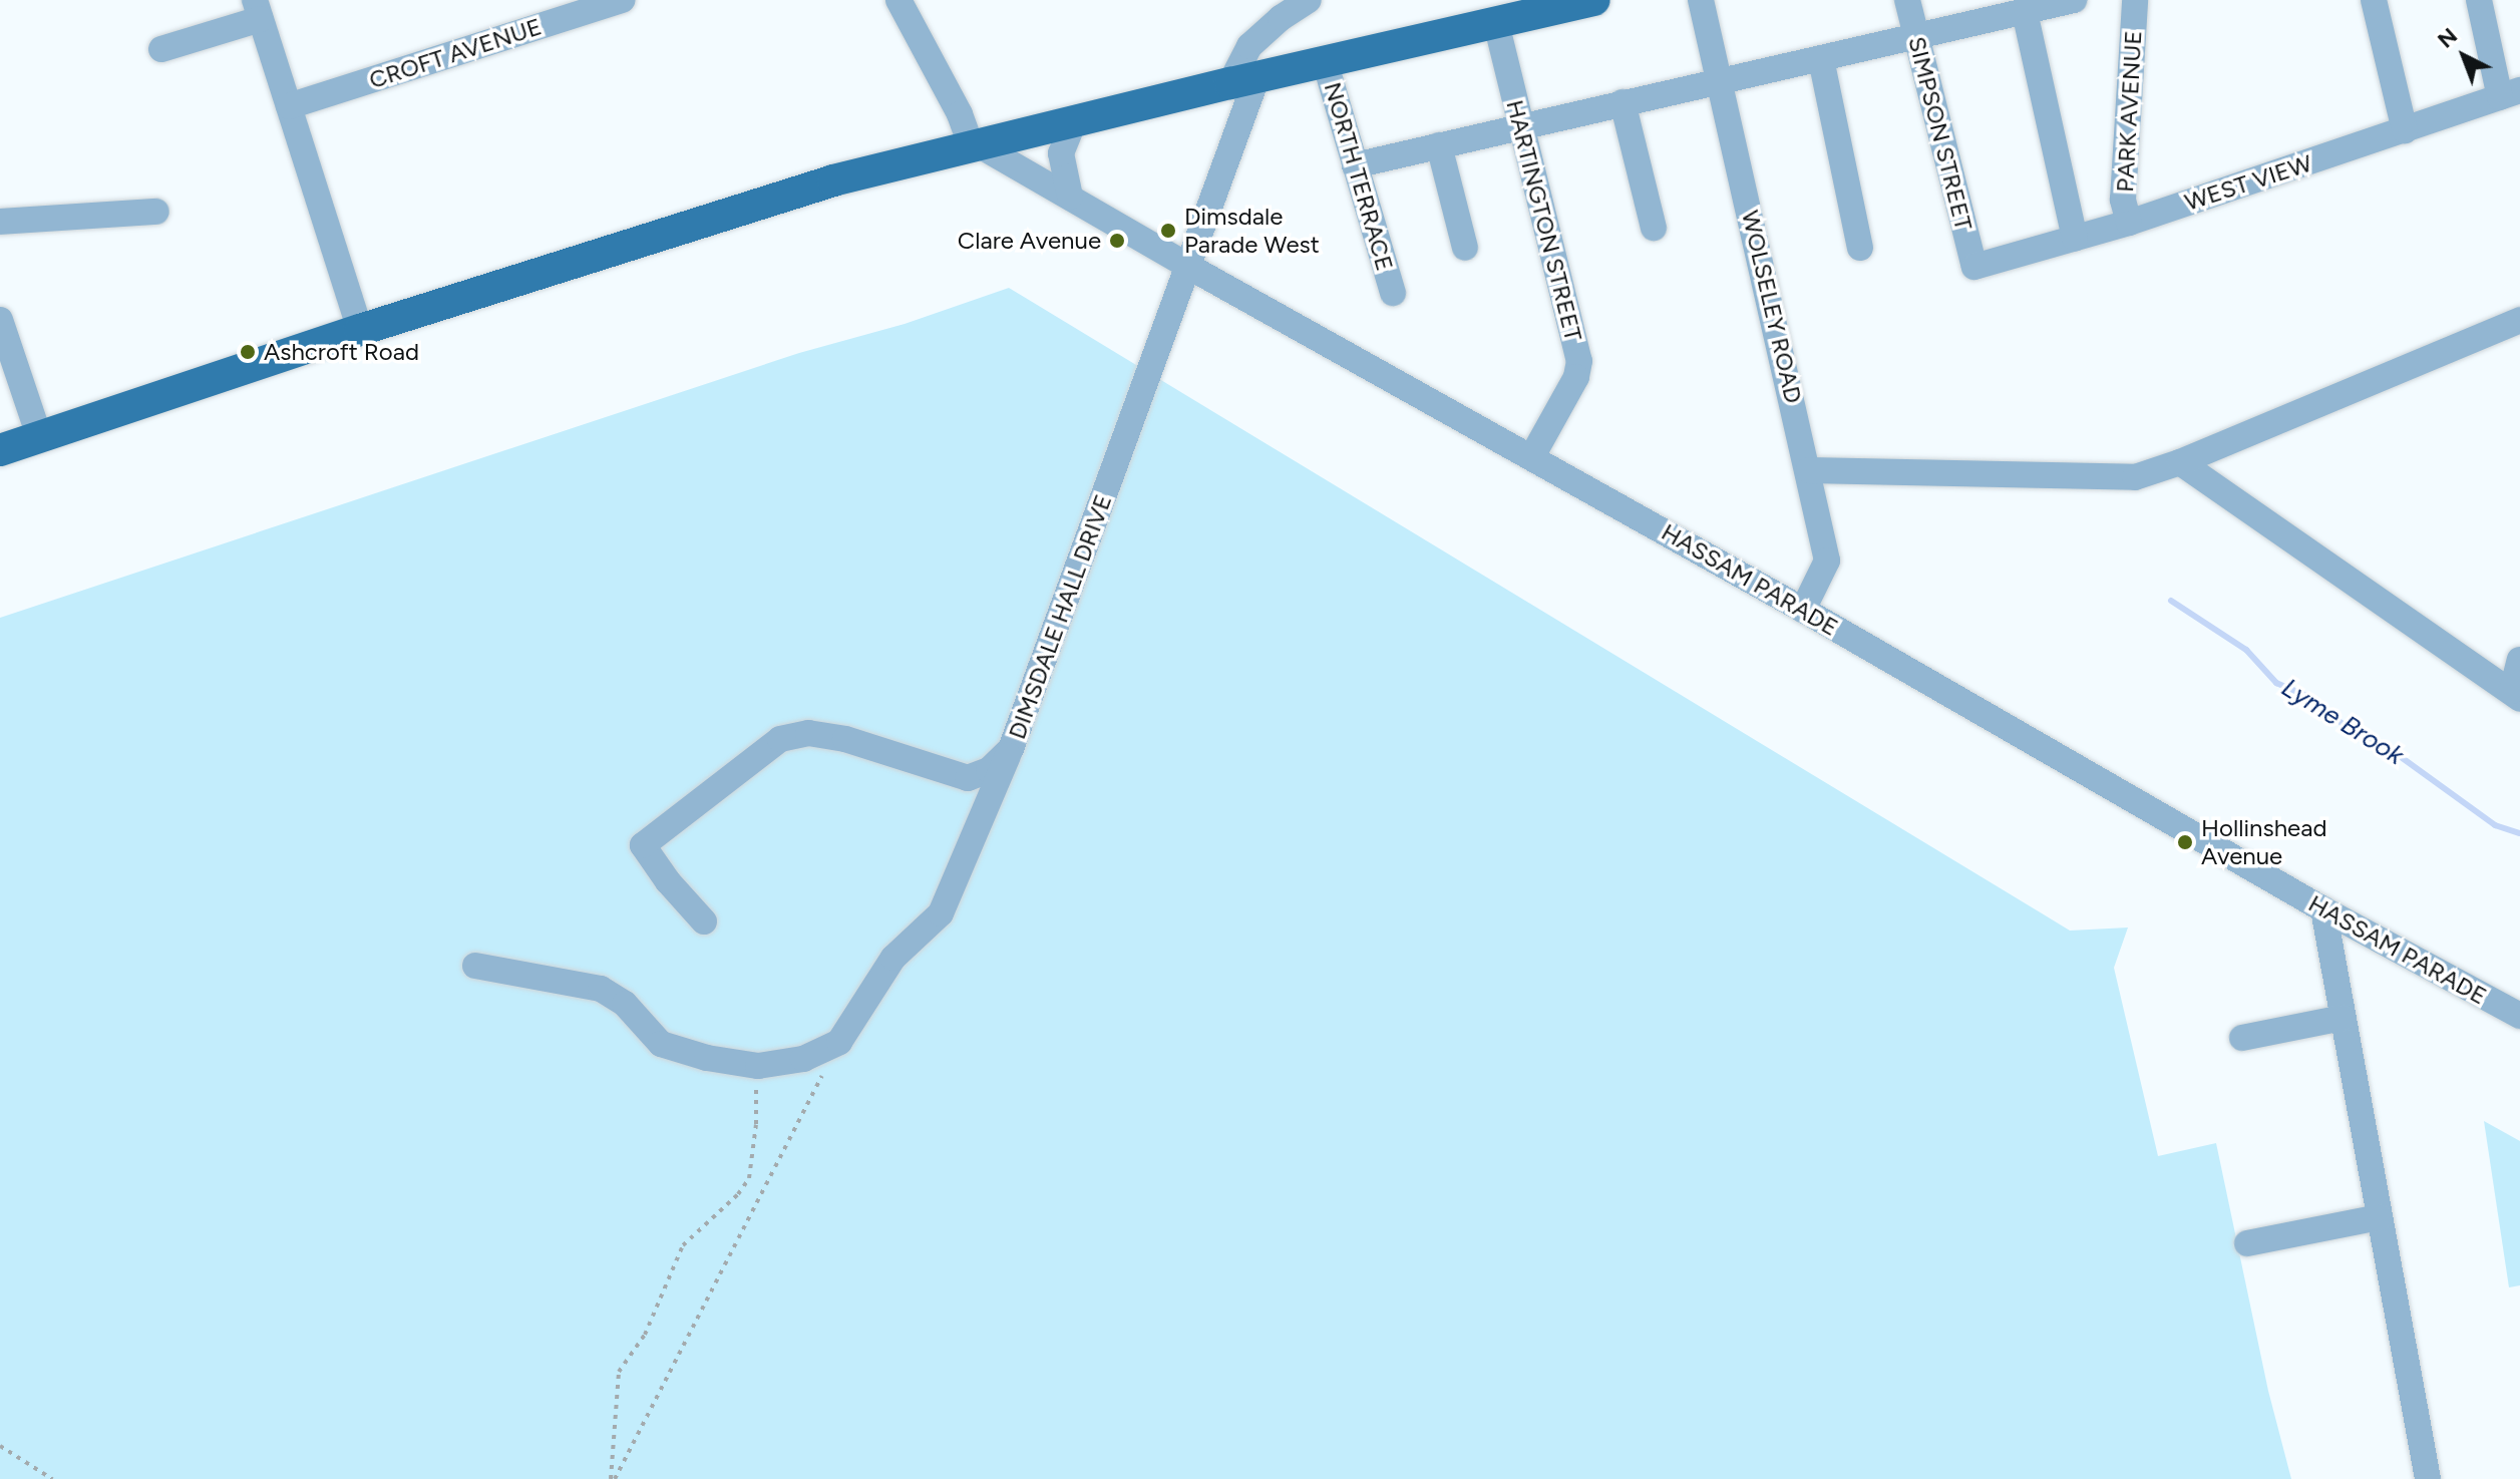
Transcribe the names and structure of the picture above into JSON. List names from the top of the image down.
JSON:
{
  "streets": {
    "street": [
      "CROFT AVENUE",
      "PARK AVENUE",
      "SIMPSON STREET",
      "NORTH TERRACE",
      "WEST VIEW",
      "HARTINGTON STREET",
      "WOLSELEY ROAD",
      "HASSAM PARADE",
      "DIMSDALE HALL DRIVE"
    ]
  },
  "crossings": [
    ["PARK AVENUE", "WEST VIEW"],
    ["SIMPSON STREET", "WEST VIEW"],
    ["HARTINGTON STREET", "HASSAM PARADE"],
    ["WOLSELEY ROAD", "HASSAM PARADE"],
    ["HASSAM PARADE", "DIMSDALE HALL DRIVE"]
  ],
  "water": ["Lyme Brook"],
  "places": [
    "Dimsdale Parade West",
    "Clare Avenue",
    "Ashcroft Road",
    "Hollinshead Avenue"
  ],
  "north": "top left"
}
